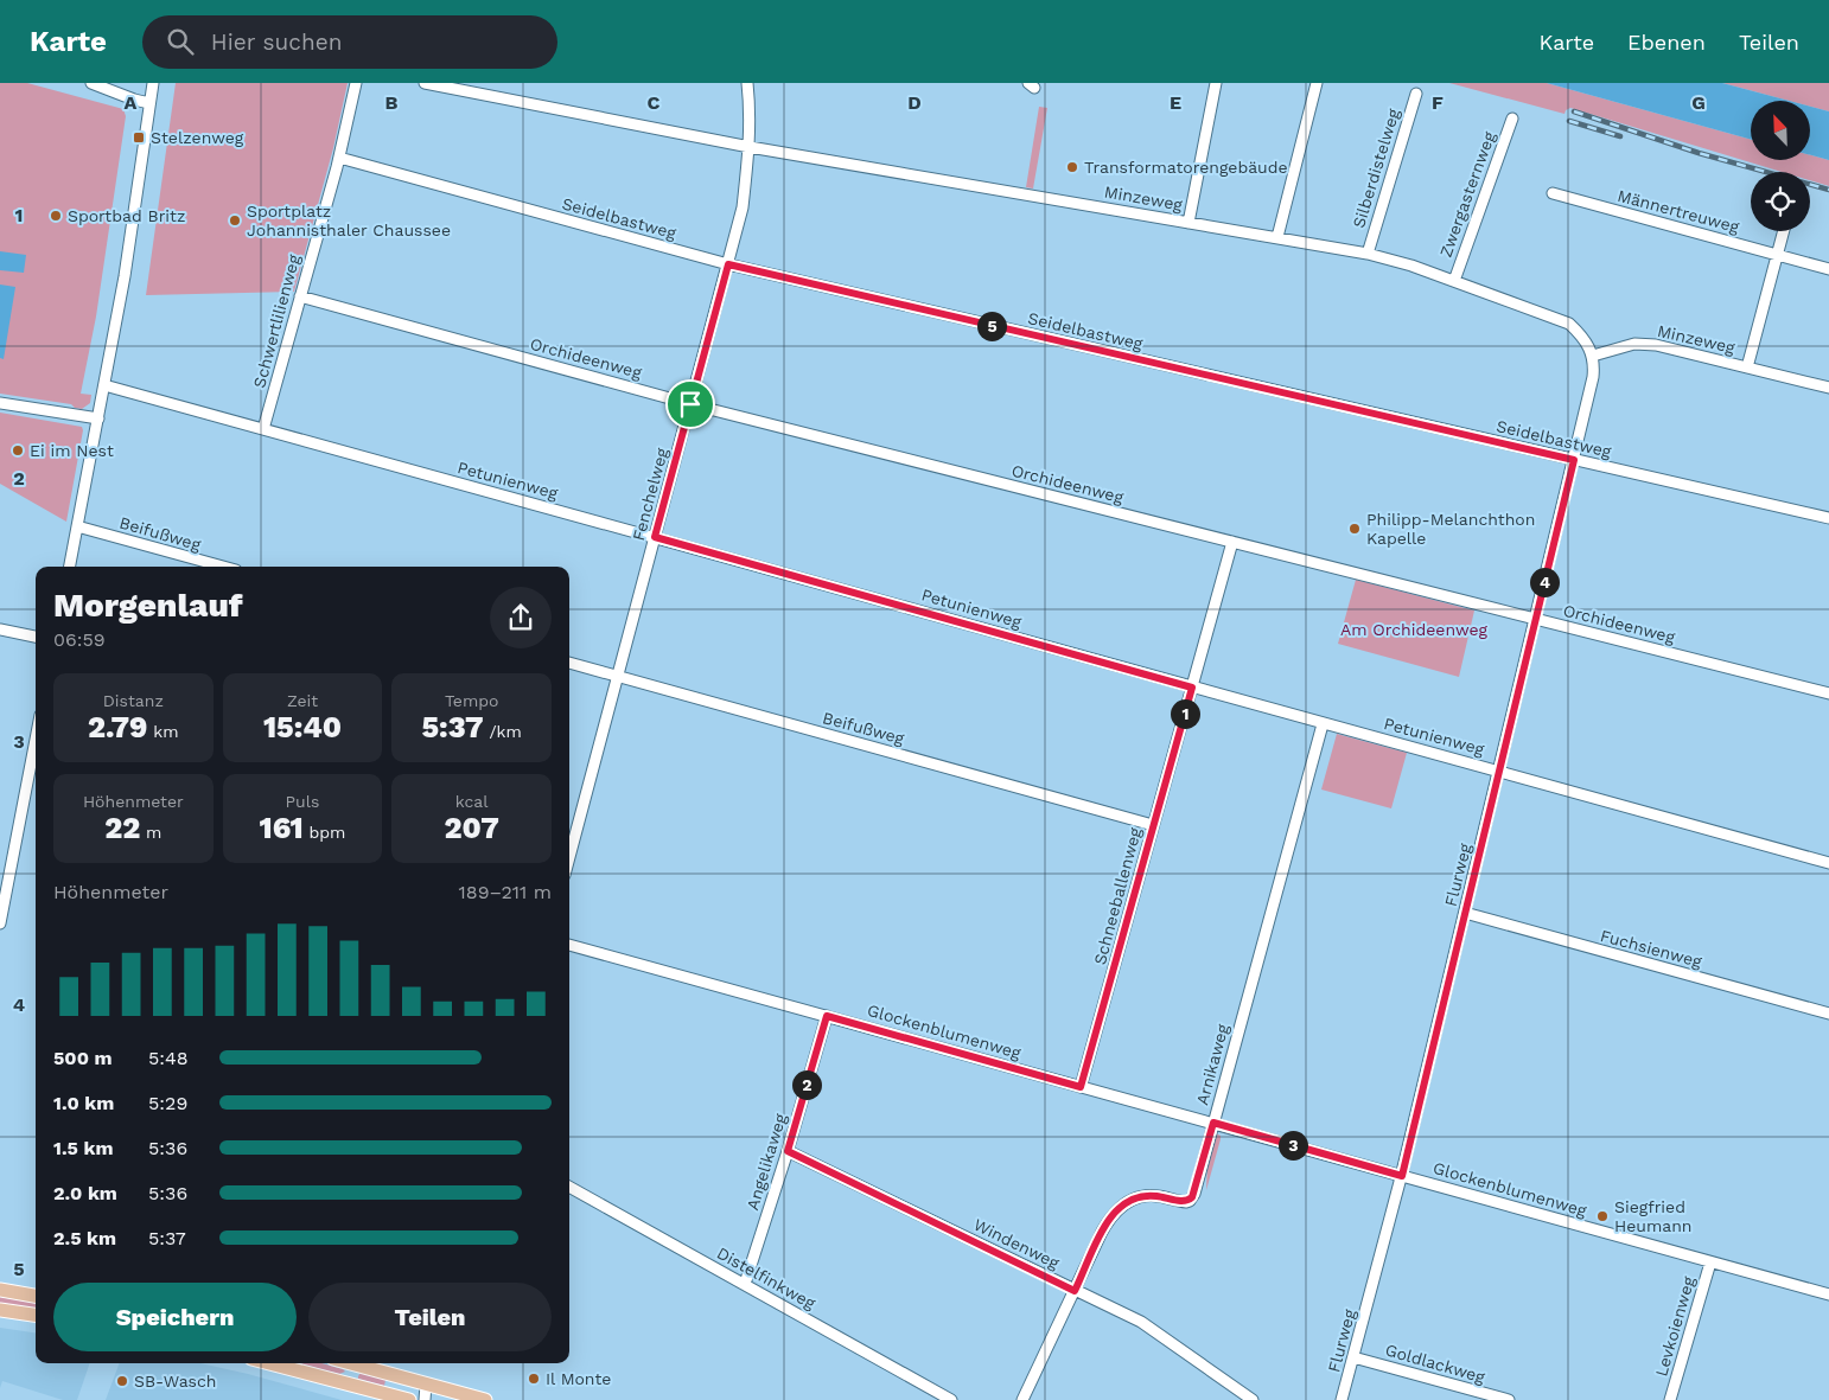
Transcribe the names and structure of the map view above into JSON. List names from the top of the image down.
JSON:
{
  "streets": {
    "street": [
      "Silberdistelweg",
      "Zwergasternweg",
      "Minzeweg",
      "Männertreuweg",
      "Seidelbastweg",
      "Schwertlilienweg",
      "Orchideenweg",
      "Petunienweg",
      "Fenchelweg",
      "Beifußweg",
      "Flurweg",
      "Schneeballenweg",
      "Fuchsienweg",
      "Glockenblumenweg",
      "Arnikaweg",
      "Angelikaweg",
      "Windenweg",
      "Distelfinkweg",
      "Levkoienweg",
      "Goldlackweg"
    ]
  },
  "crossings": [
    ["Silberdistelweg", "Minzeweg"],
    ["Zwergasternweg", "Minzeweg"],
    ["Minzeweg", "Fenchelweg"],
    ["Minzeweg", "Flurweg"],
    ["Seidelbastweg", "Schwertlilienweg"],
    ["Seidelbastweg", "Fenchelweg"],
    ["Seidelbastweg", "Flurweg"],
    ["Schwertlilienweg", "Orchideenweg"],
    ["Schwertlilienweg", "Petunienweg"],
    ["Orchideenweg", "Fenchelweg"],
    ["Orchideenweg", "Flurweg"],
    ["Orchideenweg", "Schneeballenweg"],
    ["Petunienweg", "Fenchelweg"],
    ["Petunienweg", "Flurweg"],
    ["Petunienweg", "Schneeballenweg"],
    ["Petunienweg", "Arnikaweg"],
    ["Fenchelweg", "Beifußweg"],
    ["Beifußweg", "Schneeballenweg"],
    ["Flurweg", "Fuchsienweg"],
    ["Flurweg", "Glockenblumenweg"],
    ["Flurweg", "Goldlackweg"],
    ["Schneeballenweg", "Glockenblumenweg"],
    ["Glockenblumenweg", "Arnikaweg"],
    ["Glockenblumenweg", "Angelikaweg"],
    ["Glockenblumenweg", "Levkoienweg"],
    ["Arnikaweg", "Windenweg"],
    ["Angelikaweg", "Windenweg"],
    ["Angelikaweg", "Distelfinkweg"]
  ],
  "parks": ["Am Orchideenweg"],
  "places": {
    "transit": ["Stelzenweg"],
    "other": [
      "Transformatorengebäude",
      "Sportbad Britz",
      "Sportplatz Johannisthaler Chaussee",
      "Ei im Nest",
      "Philipp-Melanchthon Kapelle",
      "Siegfried Heumann",
      "Il Monte",
      "SB-Wasch"
    ]
  },
  "north": "top left",
  "page": {
    "header": "Karte",
    "search": "Hier suchen",
    "nav": ["Karte", "Ebenen", "Teilen"],
    "pins": [
      "5",
      "4",
      "1",
      "2",
      "3"
    ],
    "heading": ["Morgenlauf", "06:59"],
    "stats": [
      ["Distanz", "2.79 km"],
      ["Zeit", "15:40"],
      ["Tempo", "5:37 /km"],
      ["Höhenmeter", "22 m"],
      ["Puls", "161 bpm"],
      ["kcal", "207"]
    ],
    "chart": ["Höhenmeter", "189–211 m"],
    "list": [
      {
        "name": "500 m",
        "note": "5:48"
      },
      {
        "name": "1.0 km",
        "note": "5:29"
      },
      {
        "name": "1.5 km",
        "note": "5:36"
      },
      {
        "name": "2.0 km",
        "note": "5:36"
      },
      {
        "name": "2.5 km",
        "note": "5:37"
      }
    ],
    "buttons": ["Speichern", "Teilen"]
  },
  "grid": {
    "columns": [
      "A",
      "B",
      "C",
      "D",
      "E",
      "F",
      "G"
    ],
    "rows": [
      "1",
      "2",
      "3",
      "4",
      "5"
    ]
  }
}
